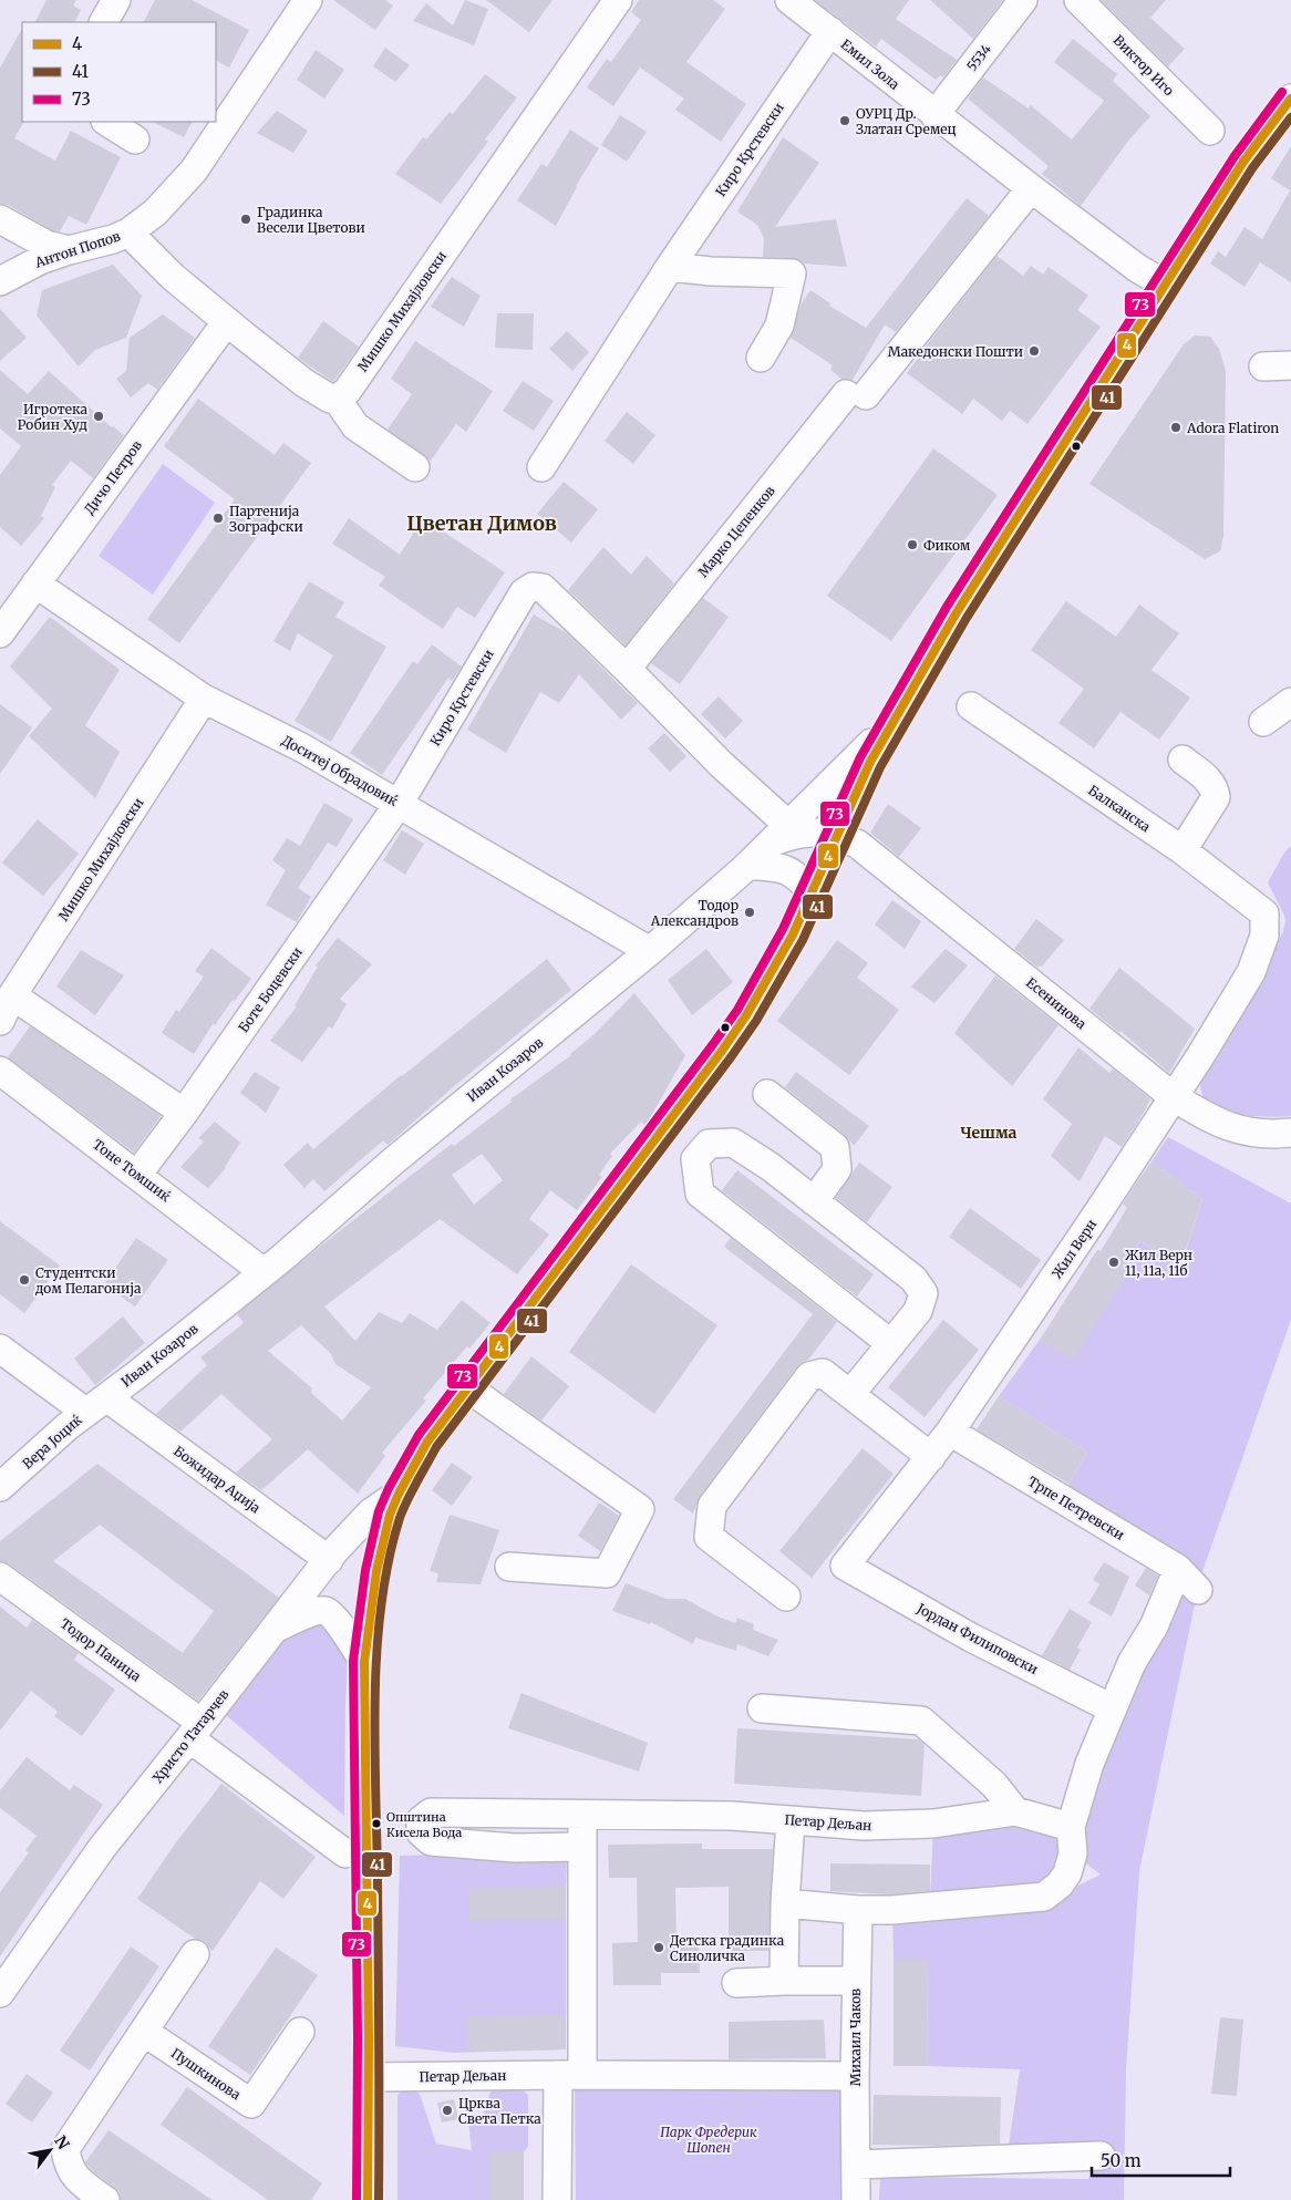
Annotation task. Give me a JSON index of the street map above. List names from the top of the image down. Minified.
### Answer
{"streets":{"street":["5534","Емил Зола","Виктор Иго","Киро Крстевски","Антон Попов","Мишко Михајловски","Дичо Петров","Марко Цепенков","Доситеј Обрадовиќ","Балканска","Боте Боцевски","Есенинова","Иван Козаров","Тоне Томшиќ","Жил Верн","Вера Јоциќ","Божидар Аџија","Трпе Петревски","Јордан Филиповски","Тодор Паница","Христо Татарчев","Петар Дељан","Михаил Чаков","Пушкинова"]},"crossings":[["5534","Емил Зола"],["Емил Зола","Киро Крстевски"],["Емил Зола","Марко Цепенков"],["Киро Крстевски","Марко Цепенков"],["Киро Крстевски","Доситеј Обрадовиќ"],["Киро Крстевски","Боте Боцевски"],["Мишко Михајловски","Доситеј Обрадовиќ"],["Дичо Петров","Доситеј Обрадовиќ"],["Доситеј Обрадовиќ","Боте Боцевски"],["Доситеј Обрадовиќ","Иван Козаров"],["Балканска","Жил Верн"],["Боте Боцевски","Тоне Томшиќ"],["Есенинова","Жил Верн"],["Иван Козаров","Тоне Томшиќ"],["Иван Козаров","Вера Јоциќ"],["Иван Козаров","Божидар Аџија"],["Жил Верн","Трпе Петревски"],["Жил Верн","Јордан Филиповски"],["Вера Јоциќ","Божидар Аџија"],["Божидар Аџија","Христо Татарчев"],["Тодор Паница","Христо Татарчев"],["Петар Дељан","Михаил Чаков"]],"districts":["Цветан Димов","Чешма"],"parks":["Парк Фредерик Шопен"],"places":["ОУРЦ Др. Златан Сремец","Градинка Весели Цветови","Македонски Пошти","Игротека Робин Худ","Adora Flatiron","Партенија Зографски","Фиком","Тодор Александров","Жил Верн 11, 11а, 11б","Студентски дом Пелагонија","Општина Кисела Вода","Детска градинка Синоличка","Црква Света Петка"],"lines":["transit line 73","transit line 4","transit line 41"],"legend":["4","41","73"],"scale_bar":"50 m","north":"top right"}
